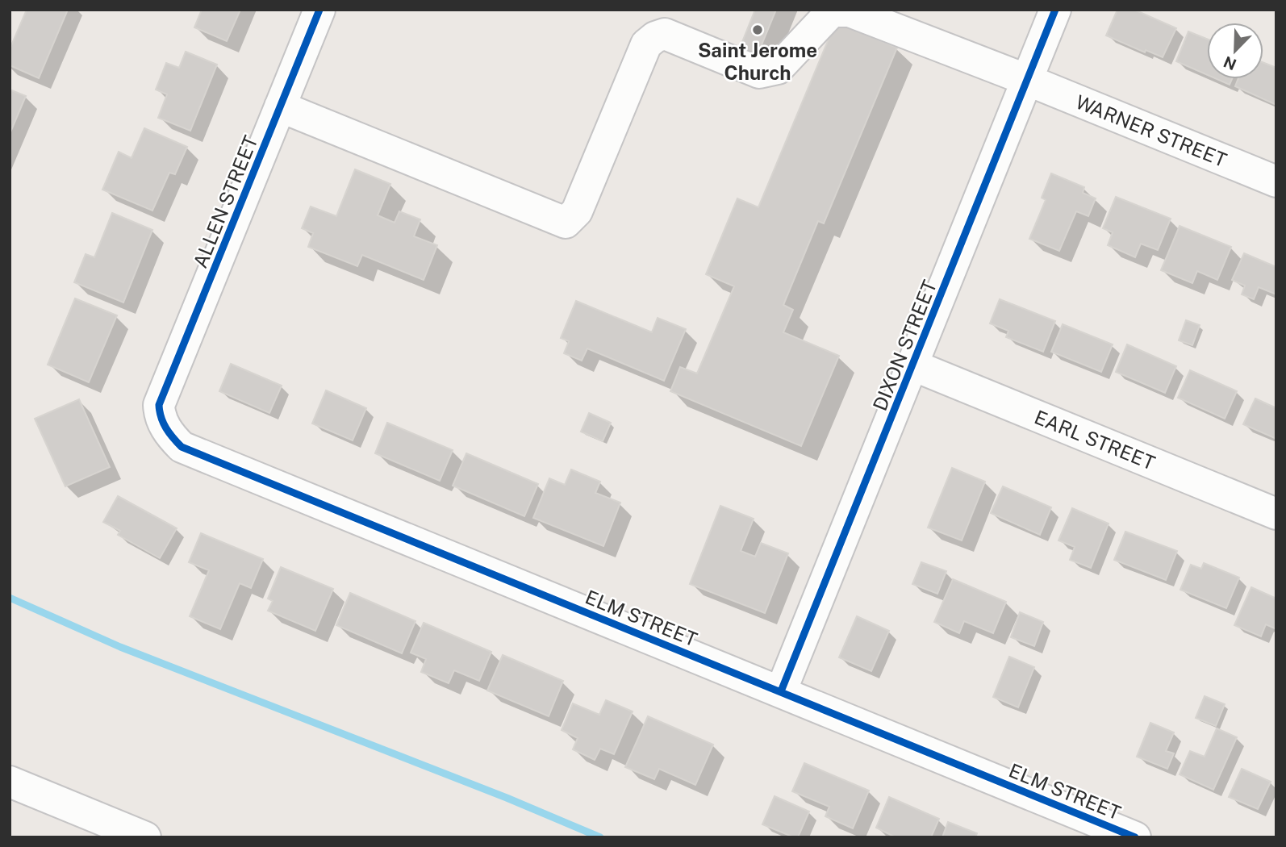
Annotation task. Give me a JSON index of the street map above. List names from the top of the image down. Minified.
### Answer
{"streets":{"street":["WARNER STREET","ALLEN STREET","DIXON STREET","EARL STREET","ELM STREET"]},"crossings":[["WARNER STREET","DIXON STREET"],["ALLEN STREET","ELM STREET"],["DIXON STREET","EARL STREET"],["DIXON STREET","ELM STREET"]],"places":["Saint Jerome Church"],"north":"bottom left"}
